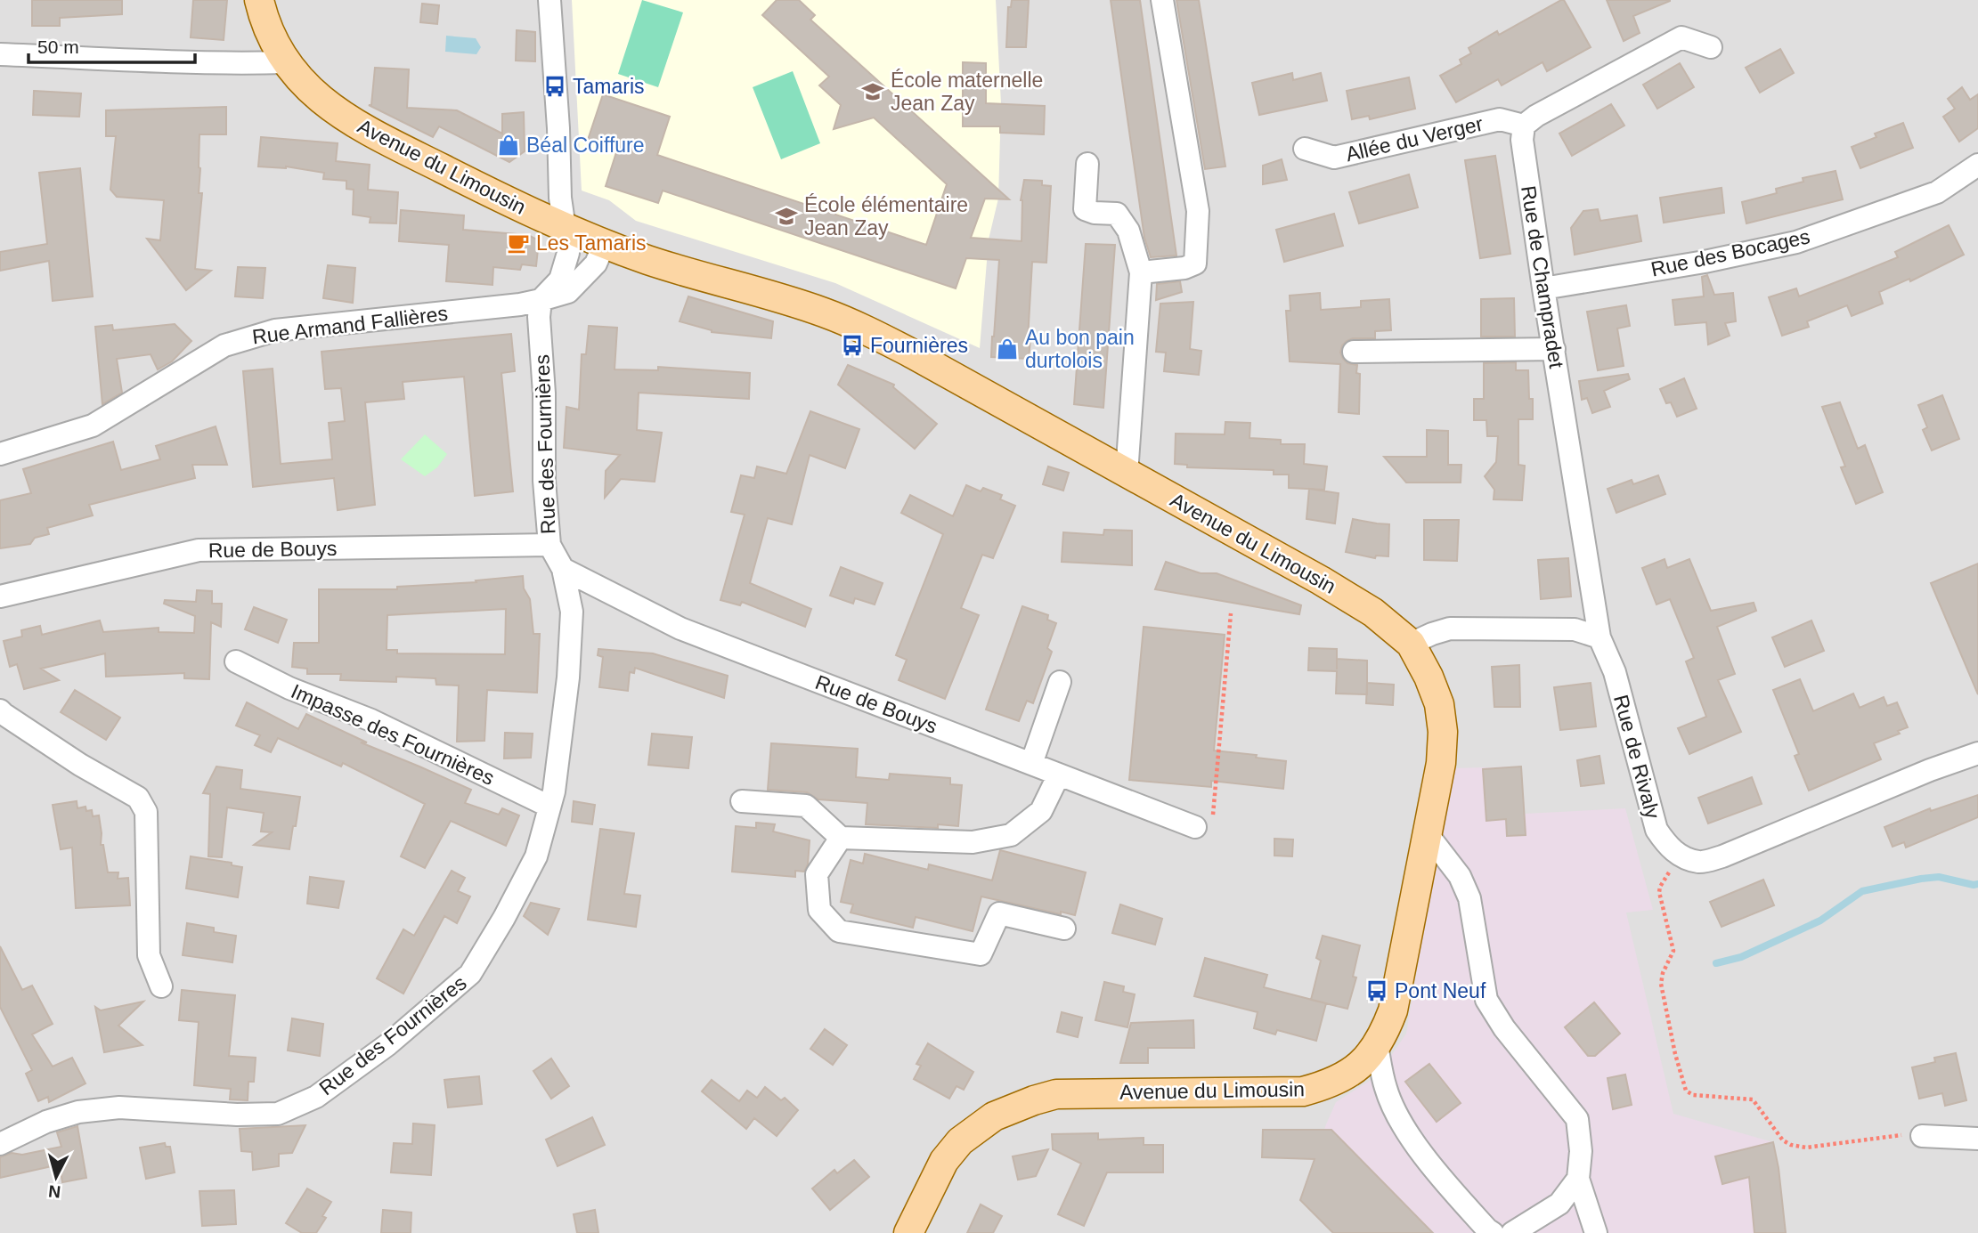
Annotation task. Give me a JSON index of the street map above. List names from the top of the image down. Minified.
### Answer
{"streets":{"main road":["Avenue du Limousin"],"street":["Allée du Verger","Rue des Bocages","Rue de Champradet","Rue Armand Fallières","Rue des Fournières","Rue de Bouys","Impasse des Fournières","Rue de Rivaly"]},"crossings":[["Allée du Verger","Rue de Champradet"],["Avenue du Limousin","Rue Armand Fallières"],["Rue des Bocages","Rue de Champradet"],["Rue de Champradet","Rue de Rivaly"],["Rue Armand Fallières","Rue des Fournières"],["Rue des Fournières","Rue de Bouys"],["Rue des Fournières","Impasse des Fournières"]],"places":{"bus stop":["Tamaris","Fournières","Pont Neuf"],"school or university":["École maternelle Jean Zay","École élémentaire Jean Zay"],"shop":["Béal Coiffure","Au bon pain durtolois"],"cafe":["Les Tamaris"]},"scale_bar":"50 m","north":"bottom"}
